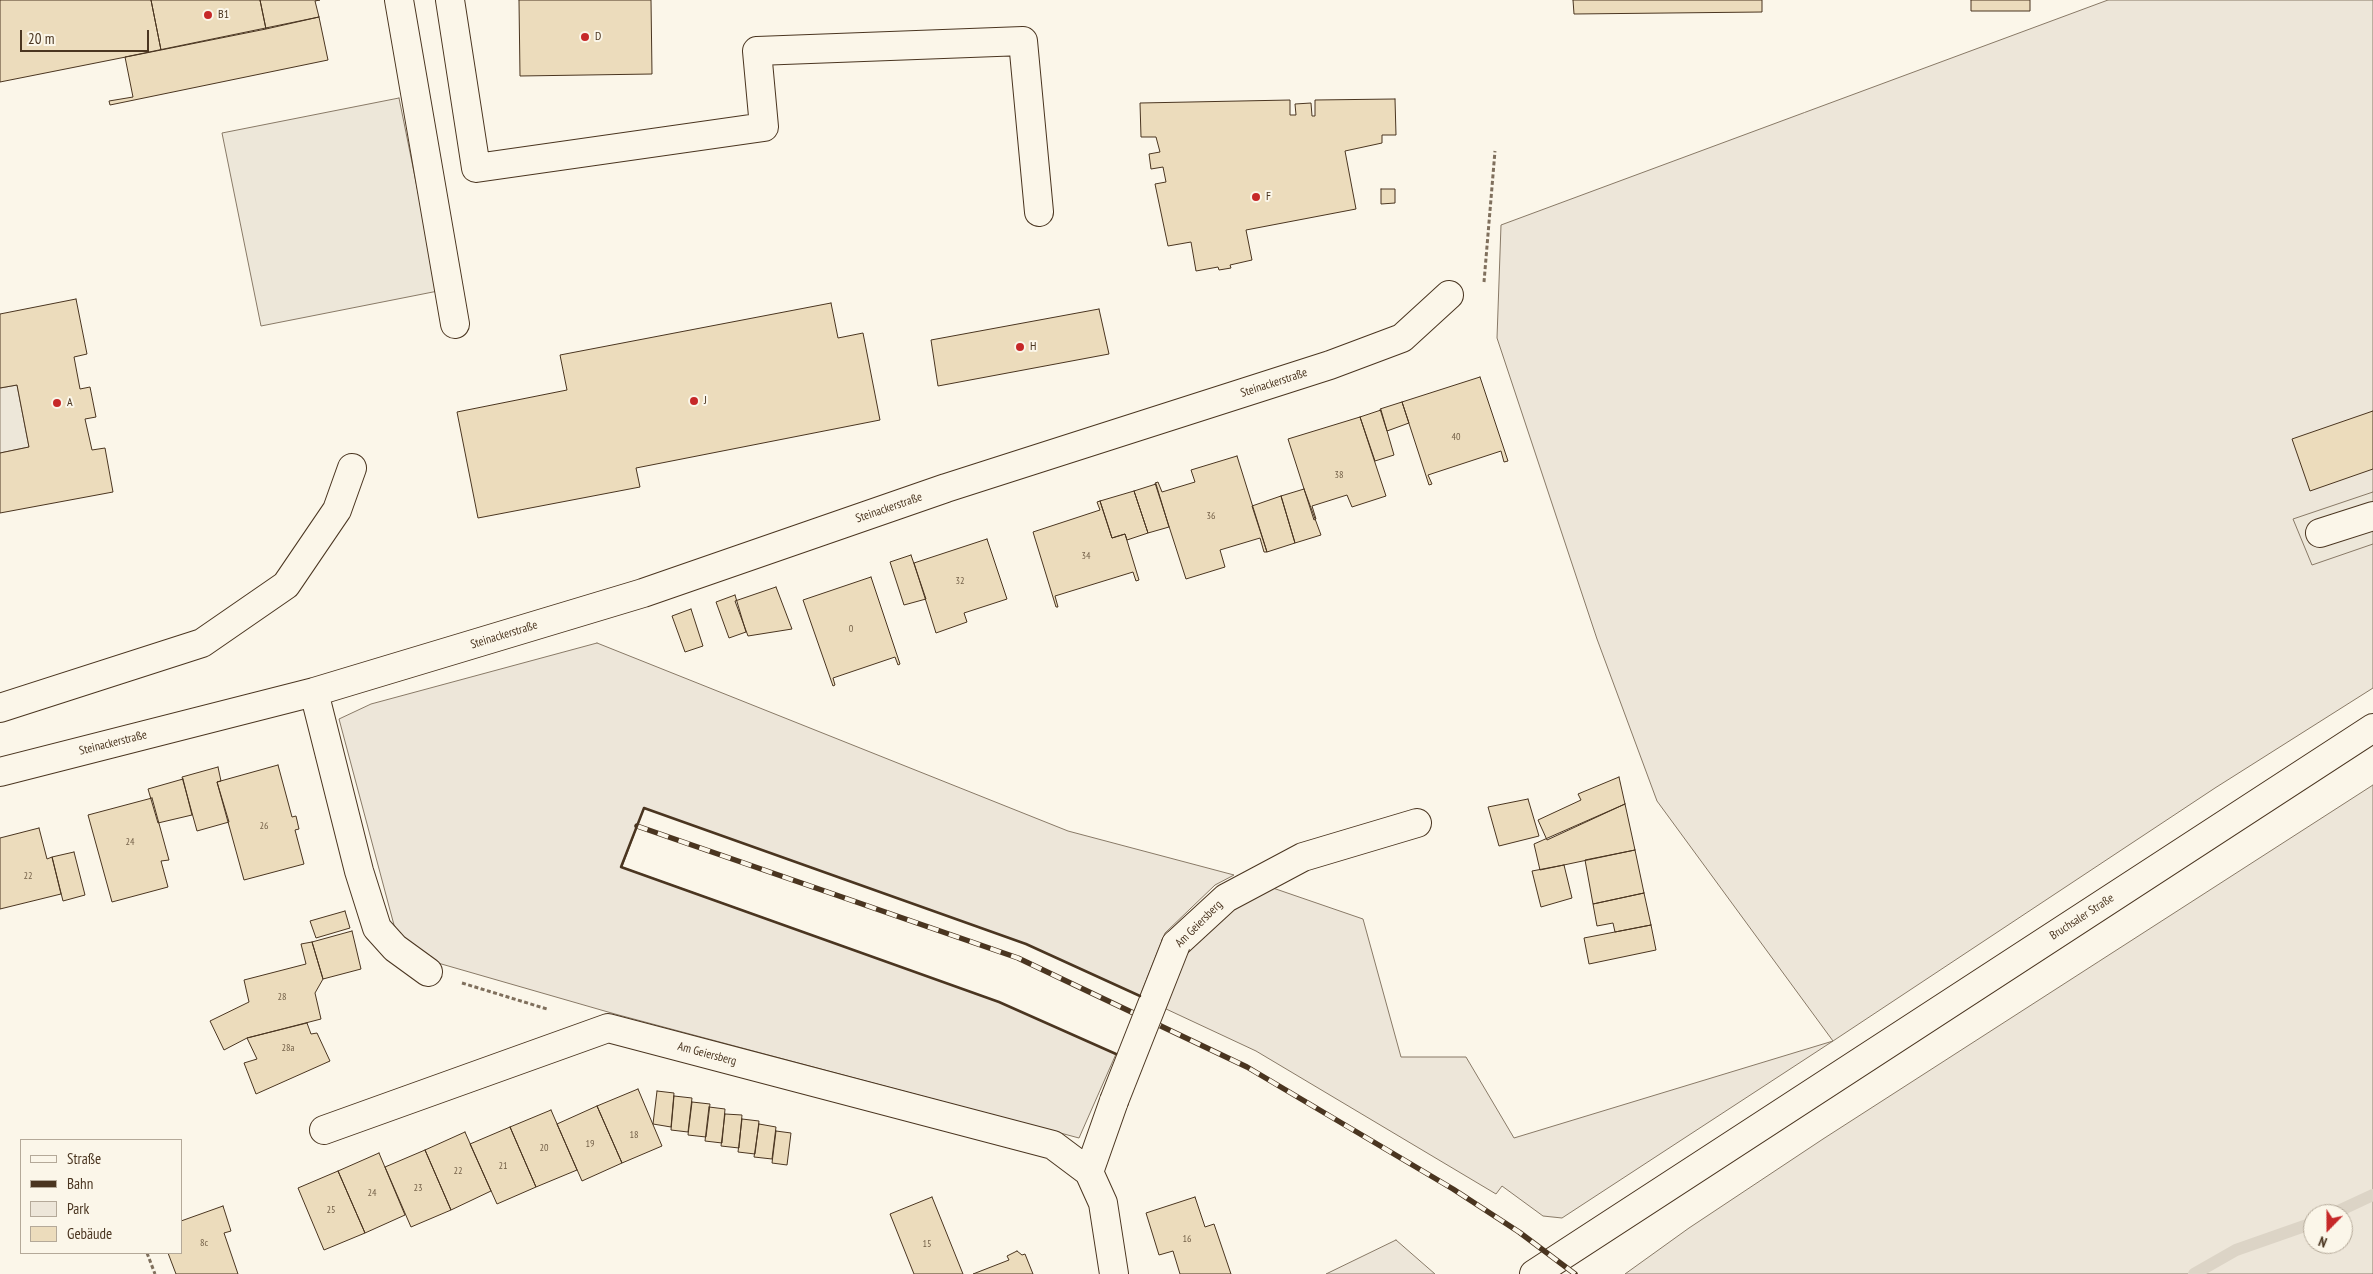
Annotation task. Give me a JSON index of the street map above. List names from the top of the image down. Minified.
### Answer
{"streets":{"street":["Steinackerstraße","Bruchsaler Straße","Am Geiersberg"]},"places":["B1","D","F","H","J","A"],"house_numbers":["40","38","36","34","32","0","26","24","22","28","28a","18","19","20","21","22","23","24","25","16","8c","15"],"legend":["Straße","Bahn","Park","Gebäude"],"scale_bar":"20 m","north":"bottom"}
